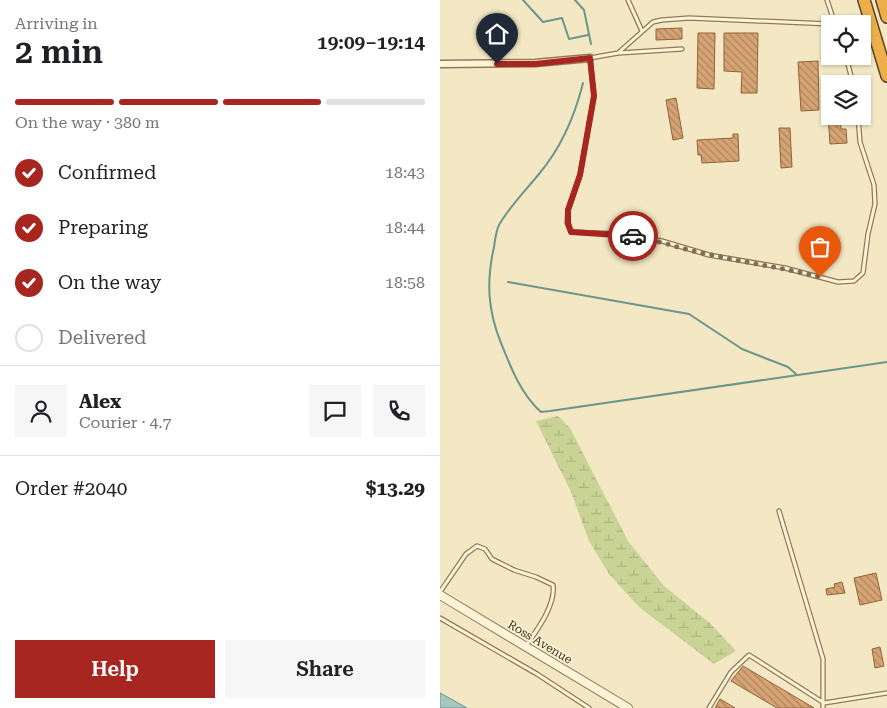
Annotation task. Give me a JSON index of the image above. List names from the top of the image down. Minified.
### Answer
{"streets":{"street":["Ross Avenue"]},"page":{"heading":["2 min","Arriving in","19:09–19:14"],"panel":["Alex","Courier · 4.7","Order #2040","$13.29"],"bar":"On the way · 380 m","list":[["Confirmed","18:43"],["Preparing","18:44"],["On the way","18:58"],"Delivered"],"buttons":["Help","Share"]}}
